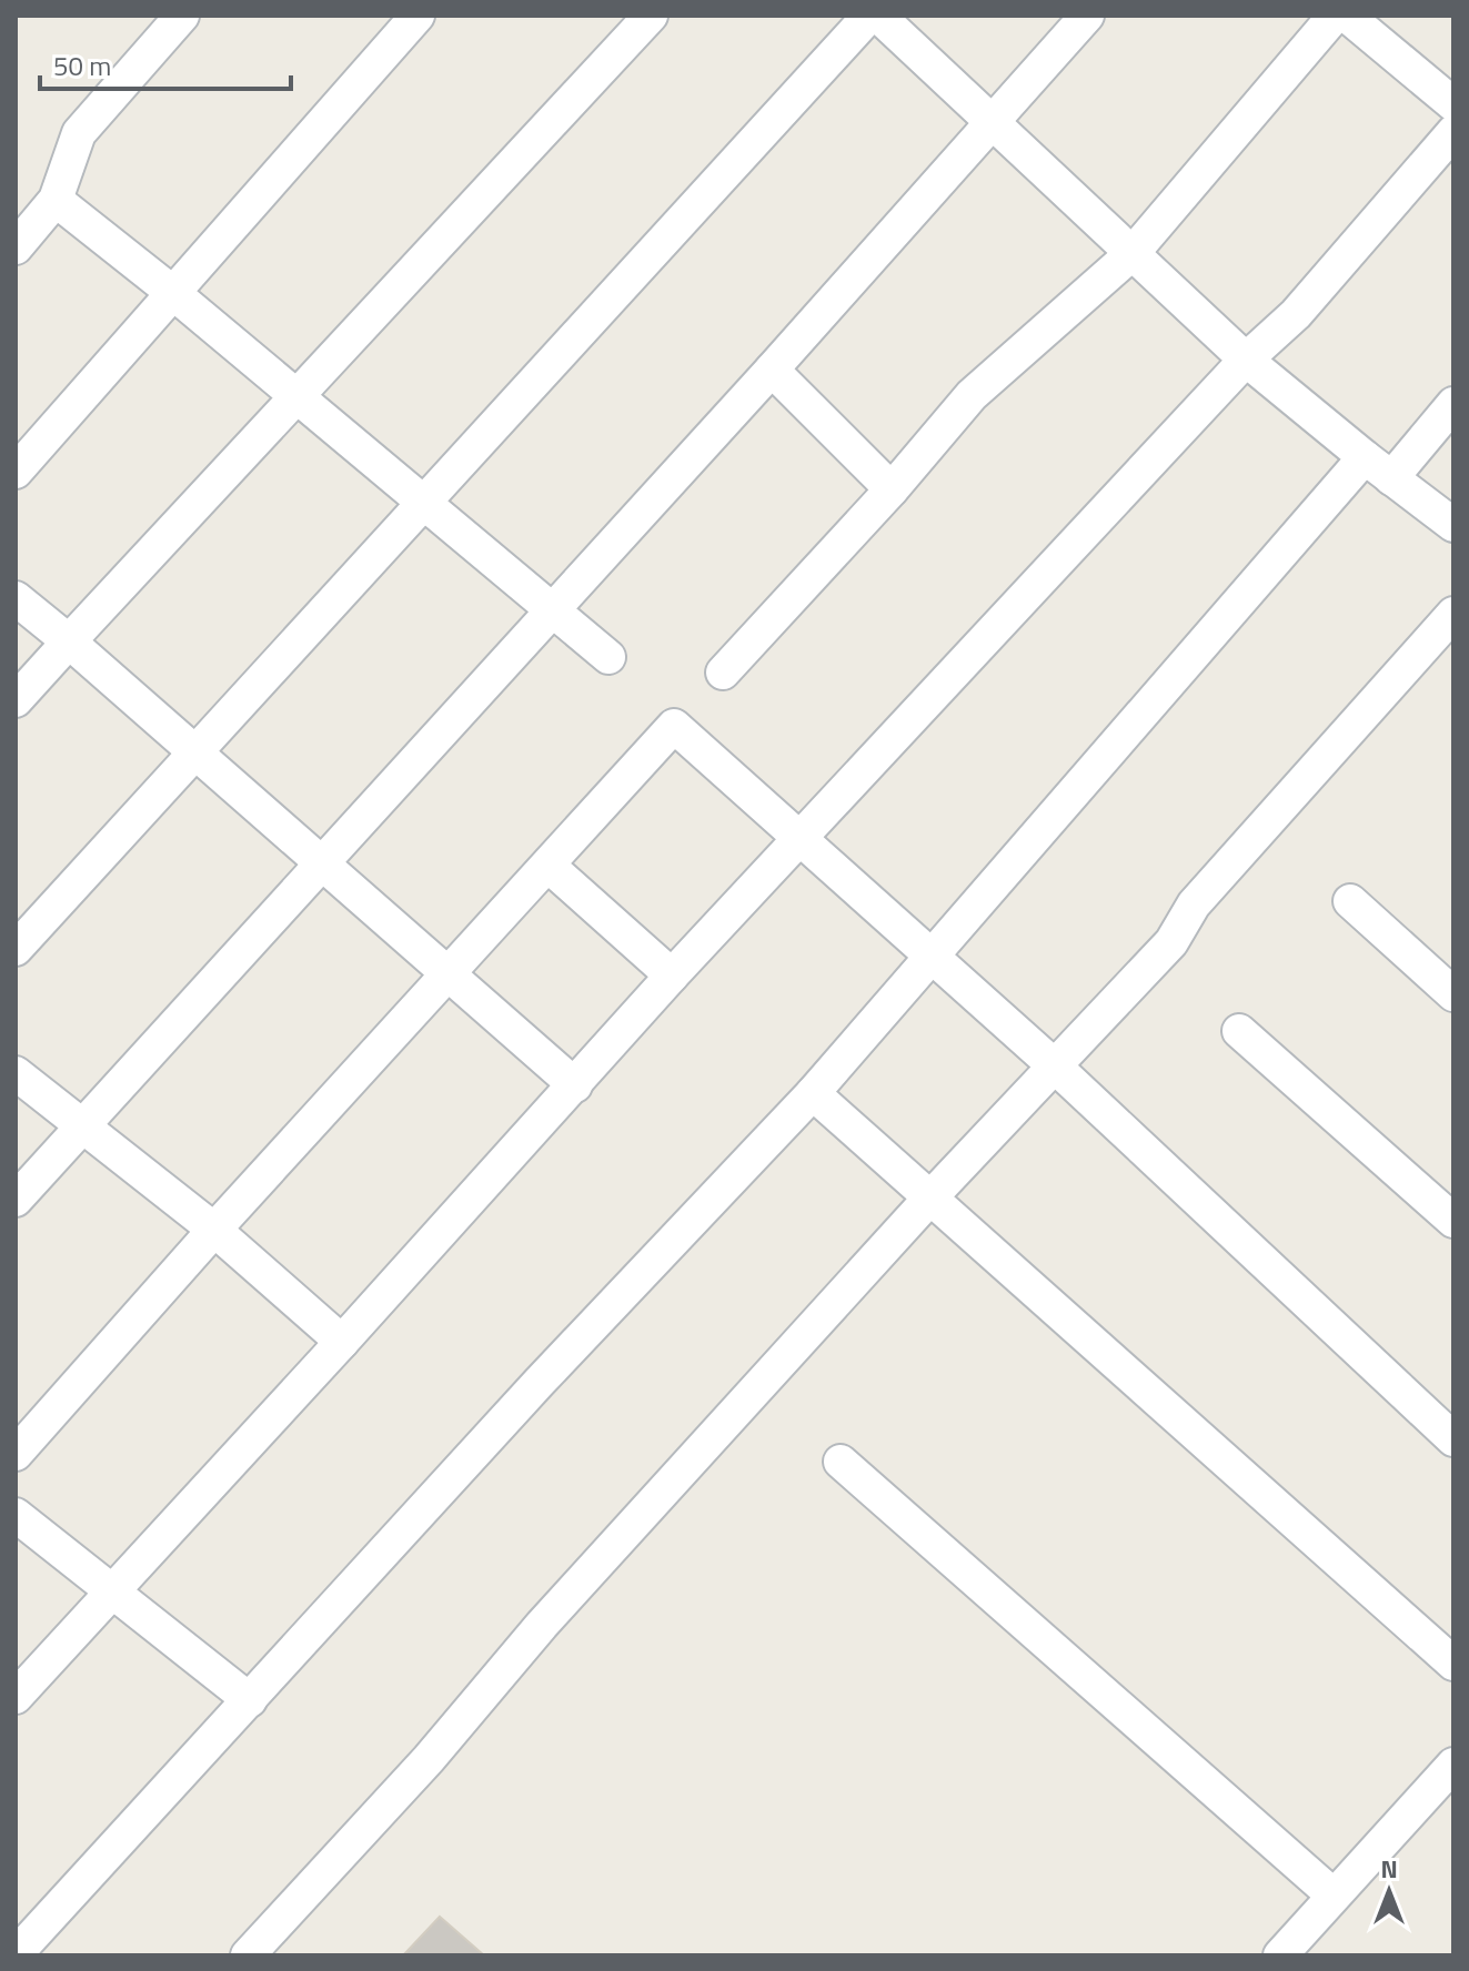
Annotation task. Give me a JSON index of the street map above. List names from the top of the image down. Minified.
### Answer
{"scale_bar":"50 m","north":"top"}
